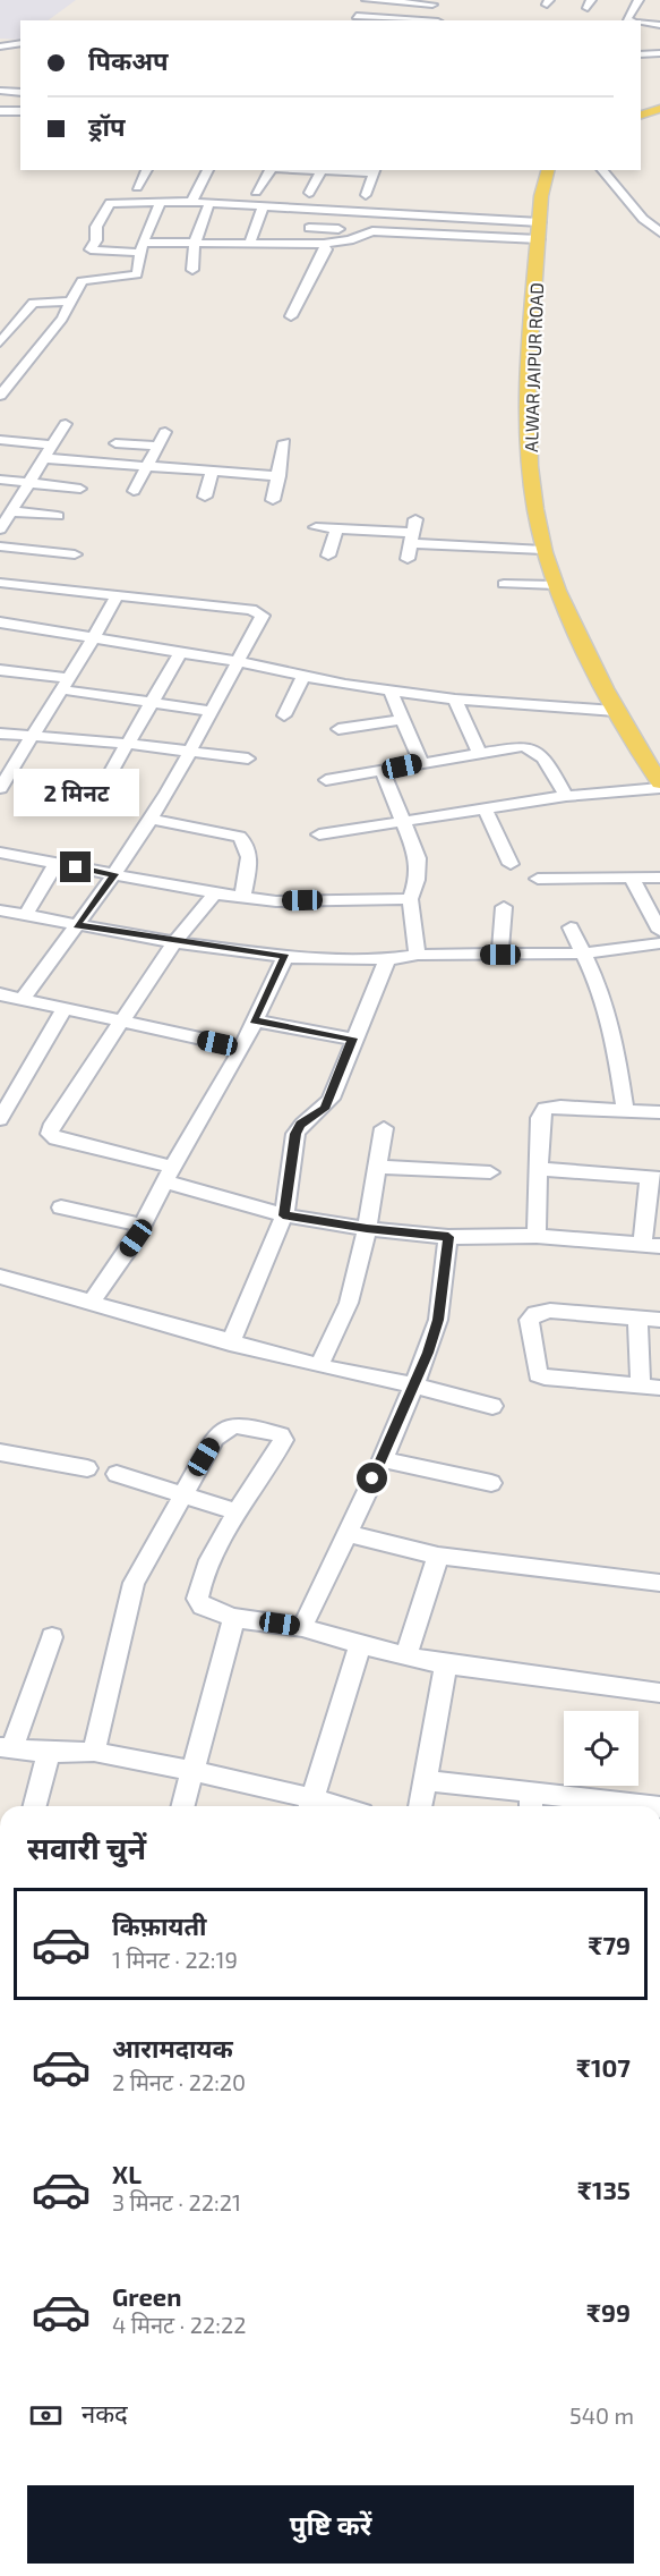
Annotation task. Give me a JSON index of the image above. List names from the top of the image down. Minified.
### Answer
{"streets":{"main road":["ALWAR JAIPUR ROAD"]},"page":{"banner":["पिकअप","ड्रॉप"],"bubble":"2 मिनट","heading":"सवारी चुनें","list":[{"name":"किफ़ायती","note":"1 मिनट · 22:19","value":"₹79"},{"name":"आरामदायक","note":"2 मिनट · 22:20","value":"₹107"},{"name":"XL","note":"3 मिनट · 22:21","value":"₹135"},{"name":"Green","note":"4 मिनट · 22:22","value":"₹99"}],"pay":["नकद","540 m"],"buttons":"पुष्टि करें"}}
